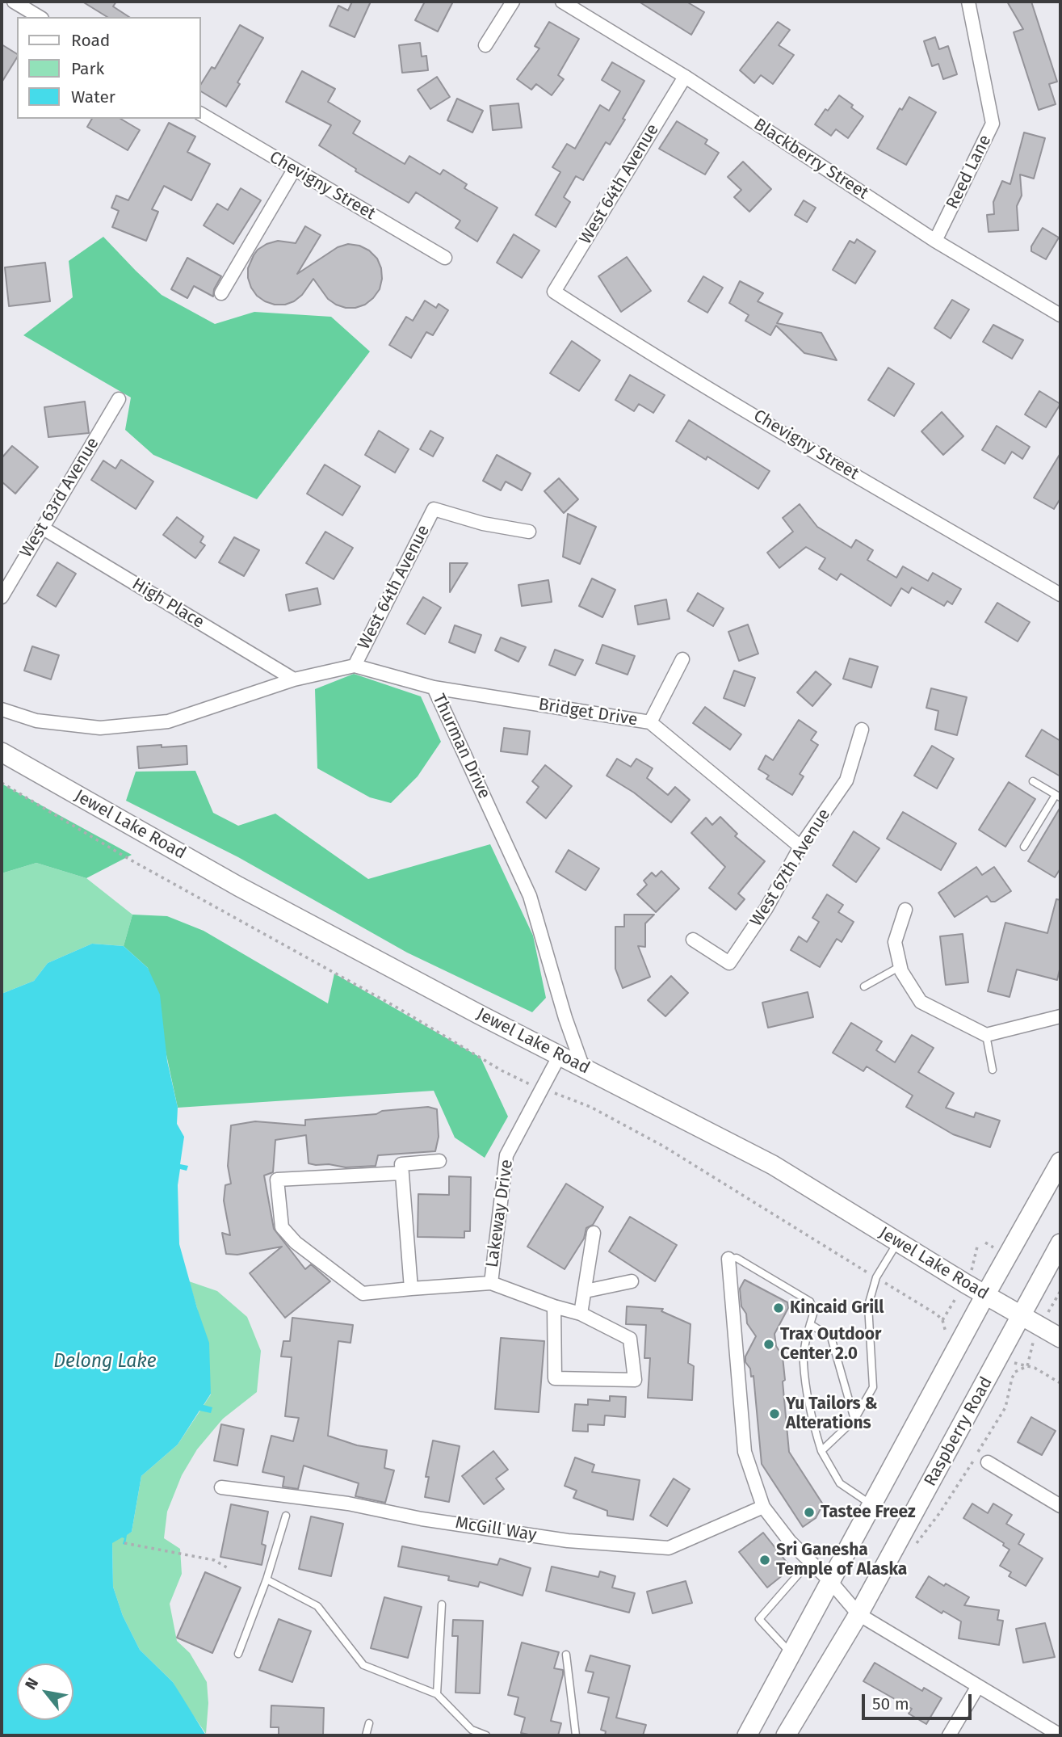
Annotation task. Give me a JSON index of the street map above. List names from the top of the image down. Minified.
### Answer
{"streets":{"main road":["Jewel Lake Road","Raspberry Road"],"street":["Blackberry Street","Reed Lane","West 64th Avenue","Chevigny Street","West 63rd Avenue","High Place","Bridget Drive","Thurman Drive","West 67th Avenue","Lakeway Drive","McGill Way"]},"crossings":[["Blackberry Street","Reed Lane"],["Blackberry Street","West 64th Avenue"],["West 64th Avenue","Chevigny Street"],["West 64th Avenue","Thurman Drive"],["West 63rd Avenue","High Place"],["High Place","Thurman Drive"],["Bridget Drive","Thurman Drive"],["Bridget Drive","West 67th Avenue"],["Thurman Drive","Jewel Lake Road"],["Jewel Lake Road","Lakeway Drive"],["Jewel Lake Road","Raspberry Road"]],"water":["Delong Lake"],"places":["Kincaid Grill","Trax Outdoor Center 2.0","Yu Tailors & Alterations","Tastee Freez","Sri Ganesha Temple of Alaska"],"legend":["Road","Park","Water"],"scale_bar":"50 m","north":"top left"}
